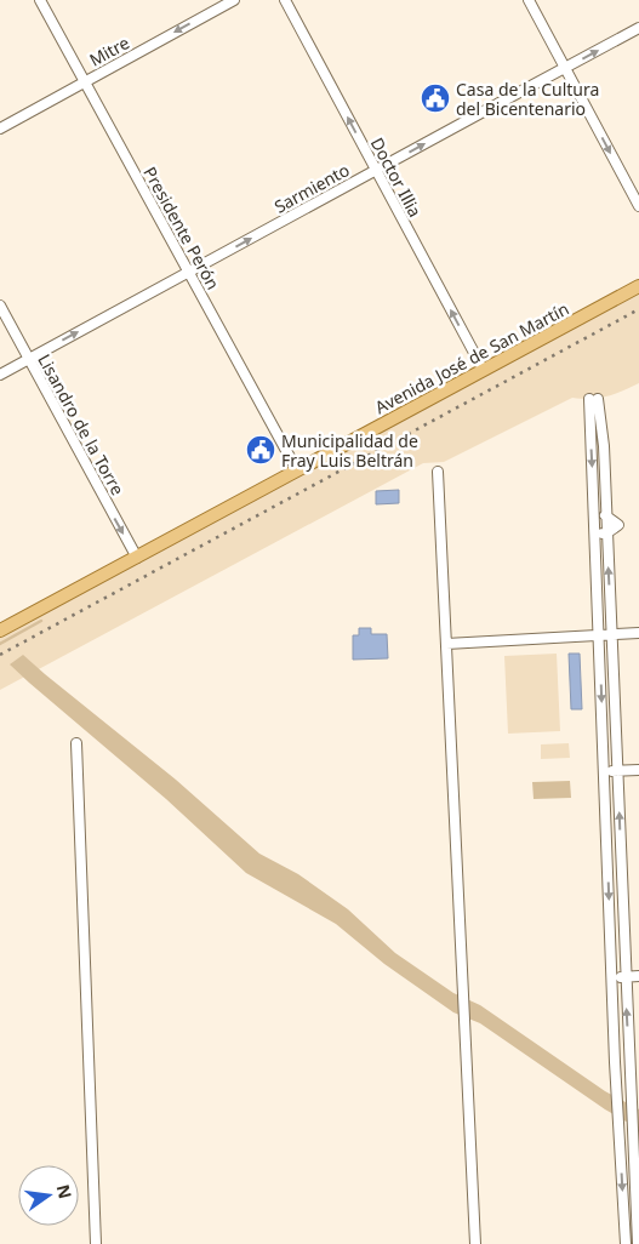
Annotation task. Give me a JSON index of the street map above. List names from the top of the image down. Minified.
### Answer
{"streets":{"main road":["Avenida José de San Martín"],"street":["Mitre","Doctor Illia","Sarmiento","Presidente Perón","Lisandro de la Torre"]},"crossings":[["Mitre","Presidente Perón"],["Doctor Illia","Sarmiento"],["Doctor Illia","Avenida José de San Martín"],["Sarmiento","Presidente Perón"],["Sarmiento","Lisandro de la Torre"],["Presidente Perón","Avenida José de San Martín"],["Avenida José de San Martín","Lisandro de la Torre"]],"one_way":["Mitre","Doctor Illia","Sarmiento","Lisandro de la Torre"],"places":{"public building":["Casa de la Cultura del Bicentenario","Municipalidad de Fray Luis Beltrán"]},"north":"right"}
